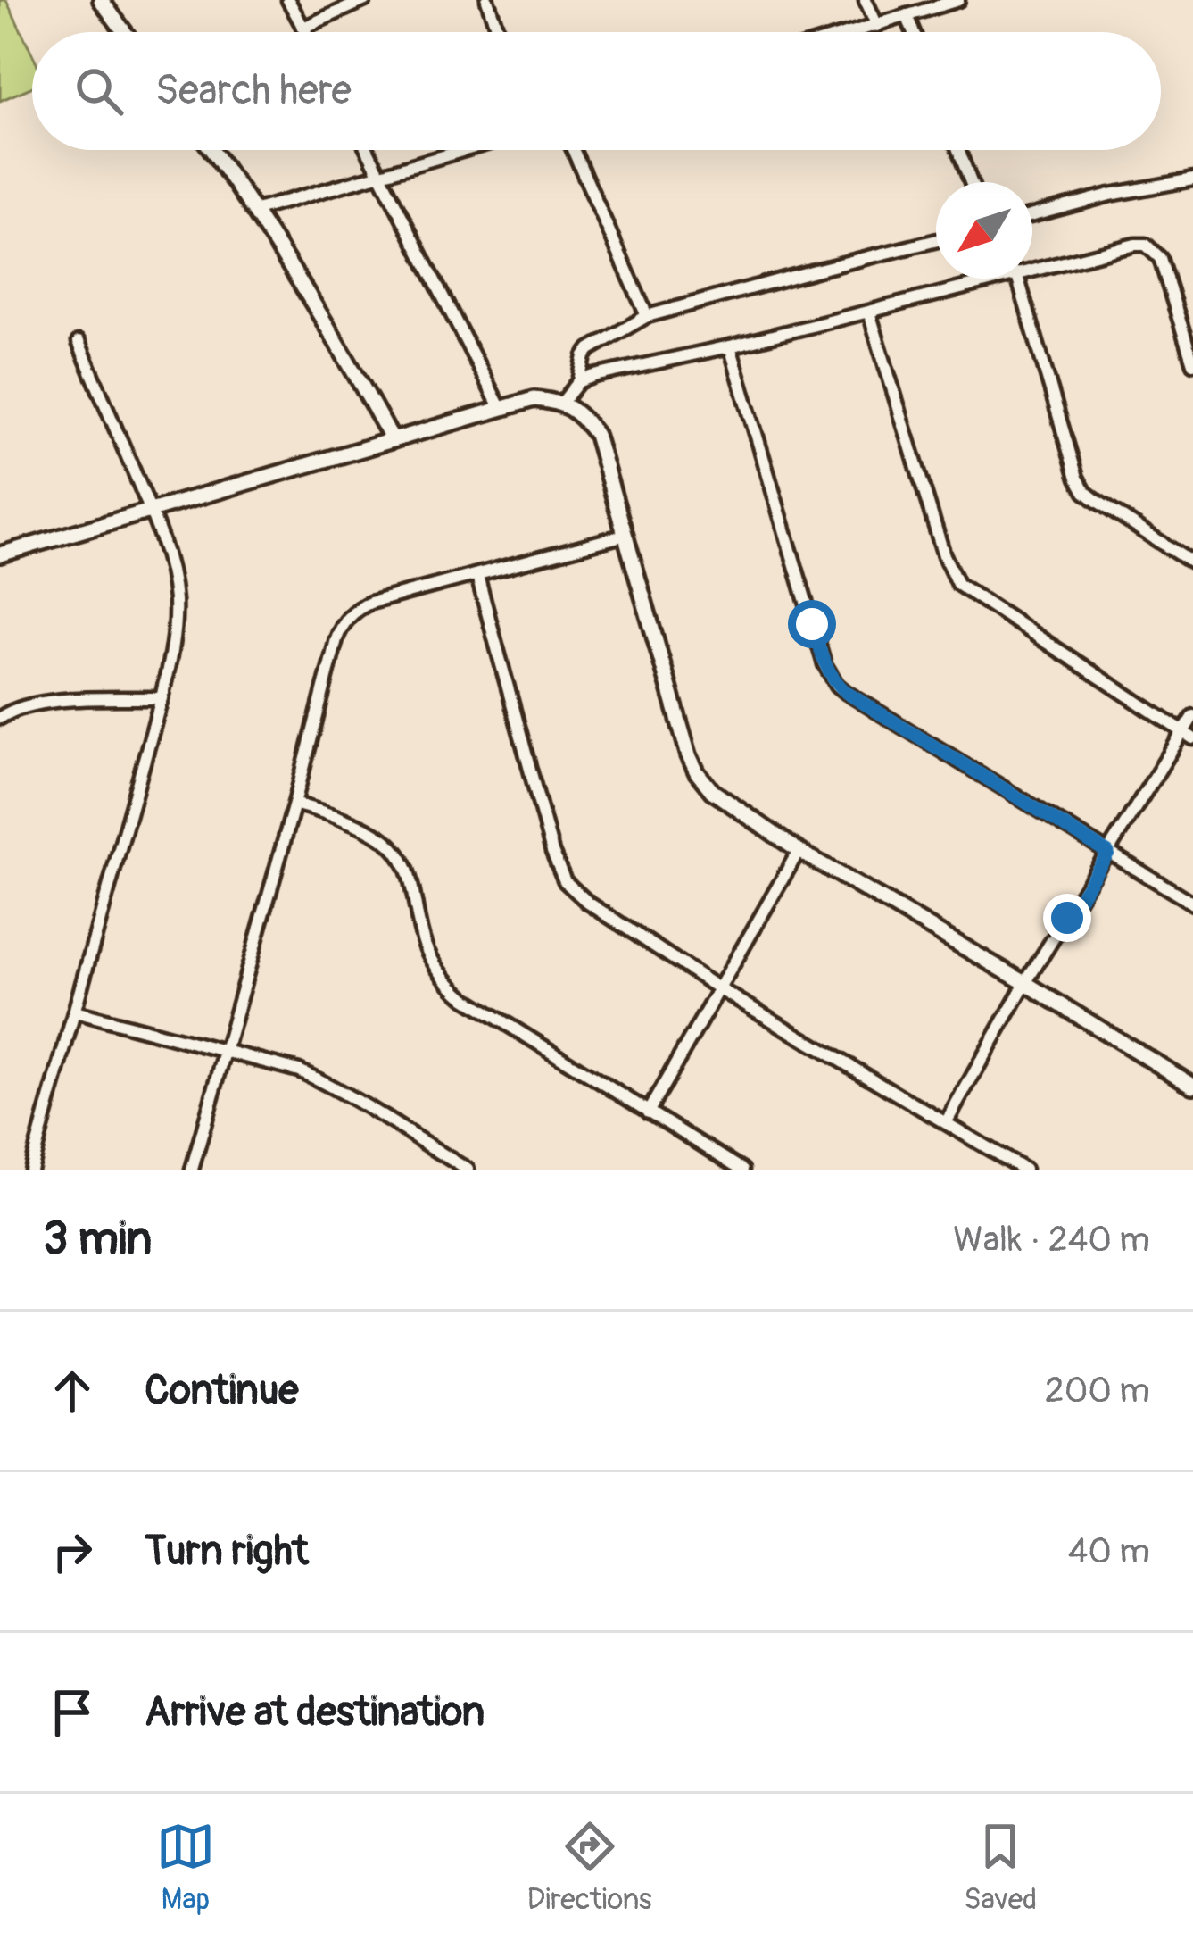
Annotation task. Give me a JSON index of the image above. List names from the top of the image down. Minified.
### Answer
{"north":"bottom left","page":{"search":"Search here","heading":["3 min","Walk · 240 m"],"list":[["Continue","200 m"],["Turn right","40 m"],"Arrive at destination"],"nav":["Map","Directions","Saved"]}}
